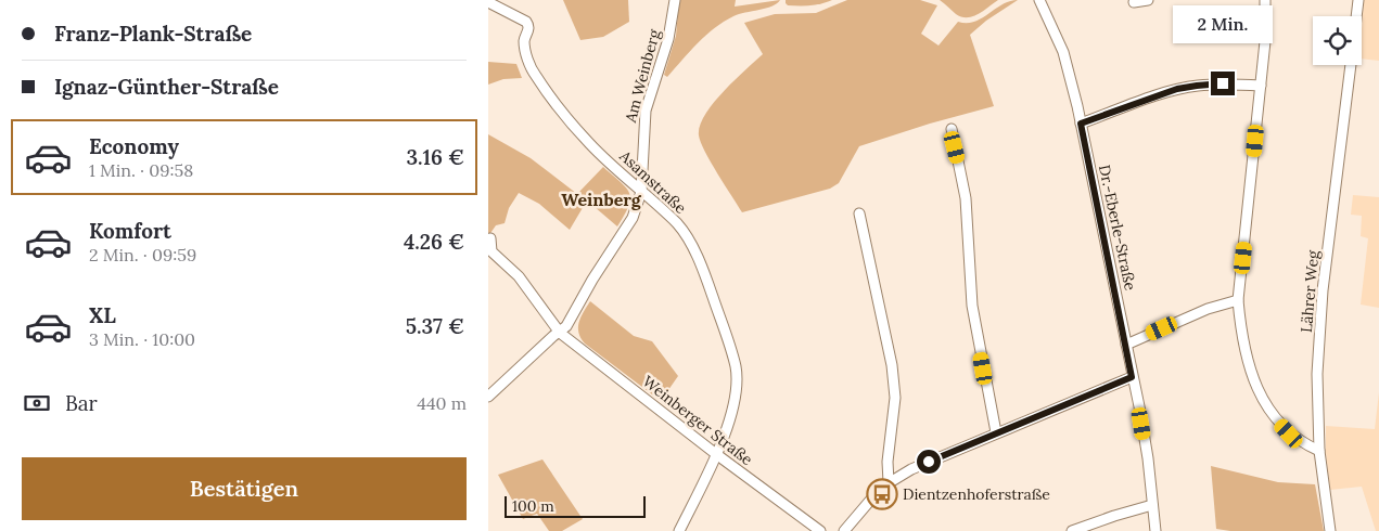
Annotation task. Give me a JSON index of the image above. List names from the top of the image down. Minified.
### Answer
{"streets":{"street":["Am Weinberg","Asamstraße","Dr.-Eberle-Straße","Lährer Weg","Weinberger Straße"]},"crossings":[["Am Weinberg","Asamstraße"],["Am Weinberg","Weinberger Straße"],["Asamstraße","Weinberger Straße"]],"districts":["Weinberg"],"places":{"bus stop":["Dientzenhoferstraße"]},"scale_bar":"100 m","page":{"banner":["Franz-Plank-Straße","Ignaz-Günther-Straße"],"bubble":"2 Min.","list":[{"name":"Economy","note":"1 Min. · 09:58","value":"3.16 €"},{"name":"Komfort","note":"2 Min. · 09:59","value":"4.26 €"},{"name":"XL","note":"3 Min. · 10:00","value":"5.37 €"}],"pay":["Bar","440 m"],"buttons":"Bestätigen","scale":"100 m"}}
